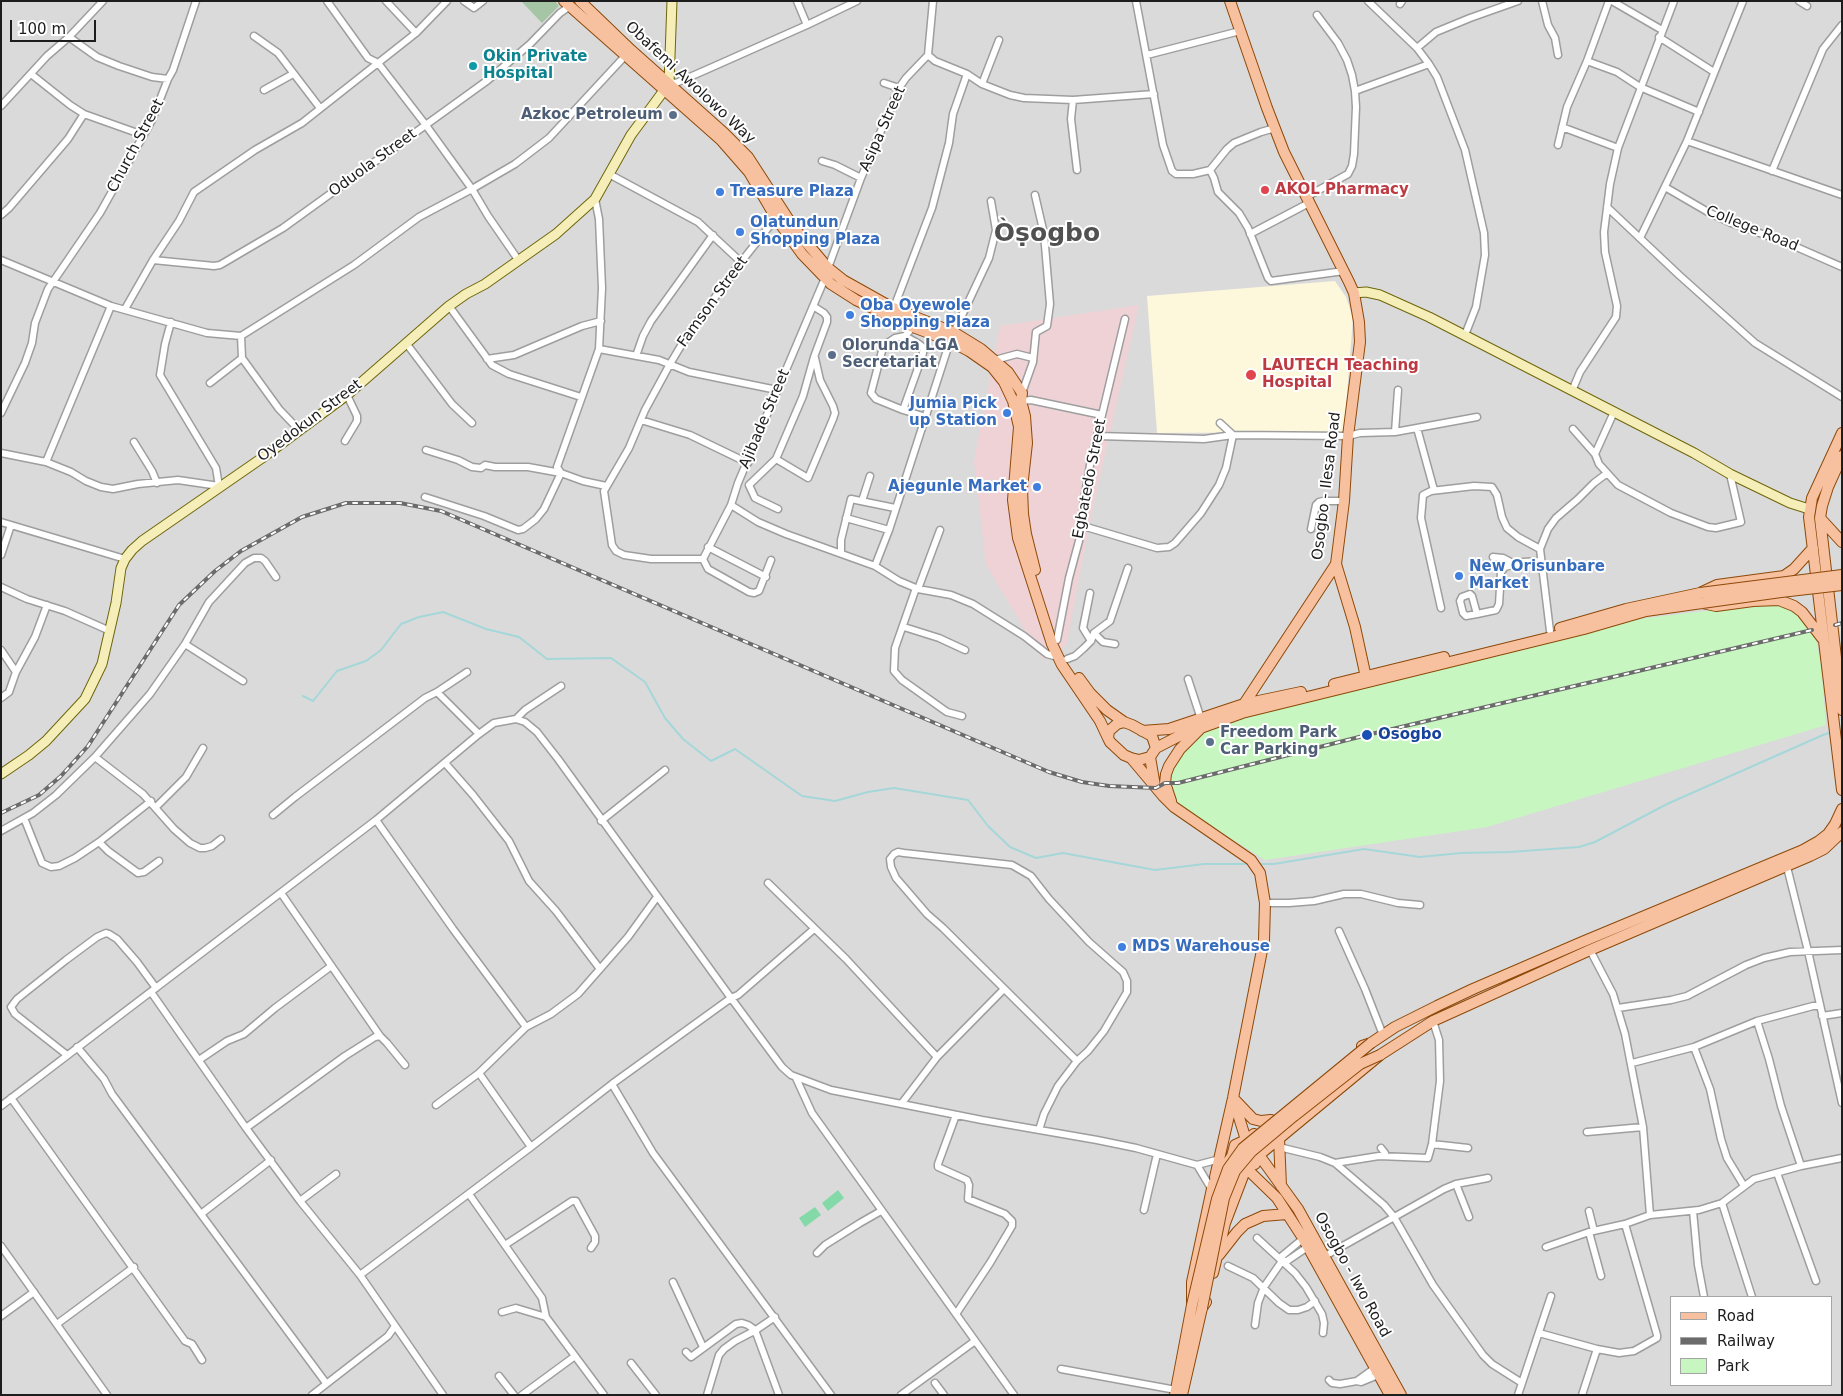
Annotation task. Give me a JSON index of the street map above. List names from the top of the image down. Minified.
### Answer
{"streets":{"main road":["Obafemi Awolowo Way","Osogbo - Ilesa Road","Osogbo - Iwo Road"],"street":["Asipa Street","Church Street","Oduola Street","College Road","Famson Street","Ajibade Street","Oyedokun Street","Egbatedo Street"]},"crossings":[["Obafemi Awolowo Way","Asipa Street"],["Obafemi Awolowo Way","Oduola Street"],["Obafemi Awolowo Way","Famson Street"],["Obafemi Awolowo Way","Ajibade Street"],["Obafemi Awolowo Way","Oyedokun Street"],["Obafemi Awolowo Way","Egbatedo Street"],["Asipa Street","Ajibade Street"],["Famson Street","Ajibade Street"]],"districts":["Òṣogbo"],"places":["Okin Private Hospital","Azkoc Petroleum","AKOL Pharmacy","Treasure Plaza","Olatundun Shopping Plaza","Oba Oyewole Shopping Plaza","Olorunda LGA Secretariat","LAUTECH Teaching Hospital","Jumia Pick up Station","Ajegunle Market","New Orisunbare Market","Osogbo","Freedom Park Car Parking","MDS Warehouse"],"legend":["Road","Railway","Park"],"scale_bar":"100 m"}
